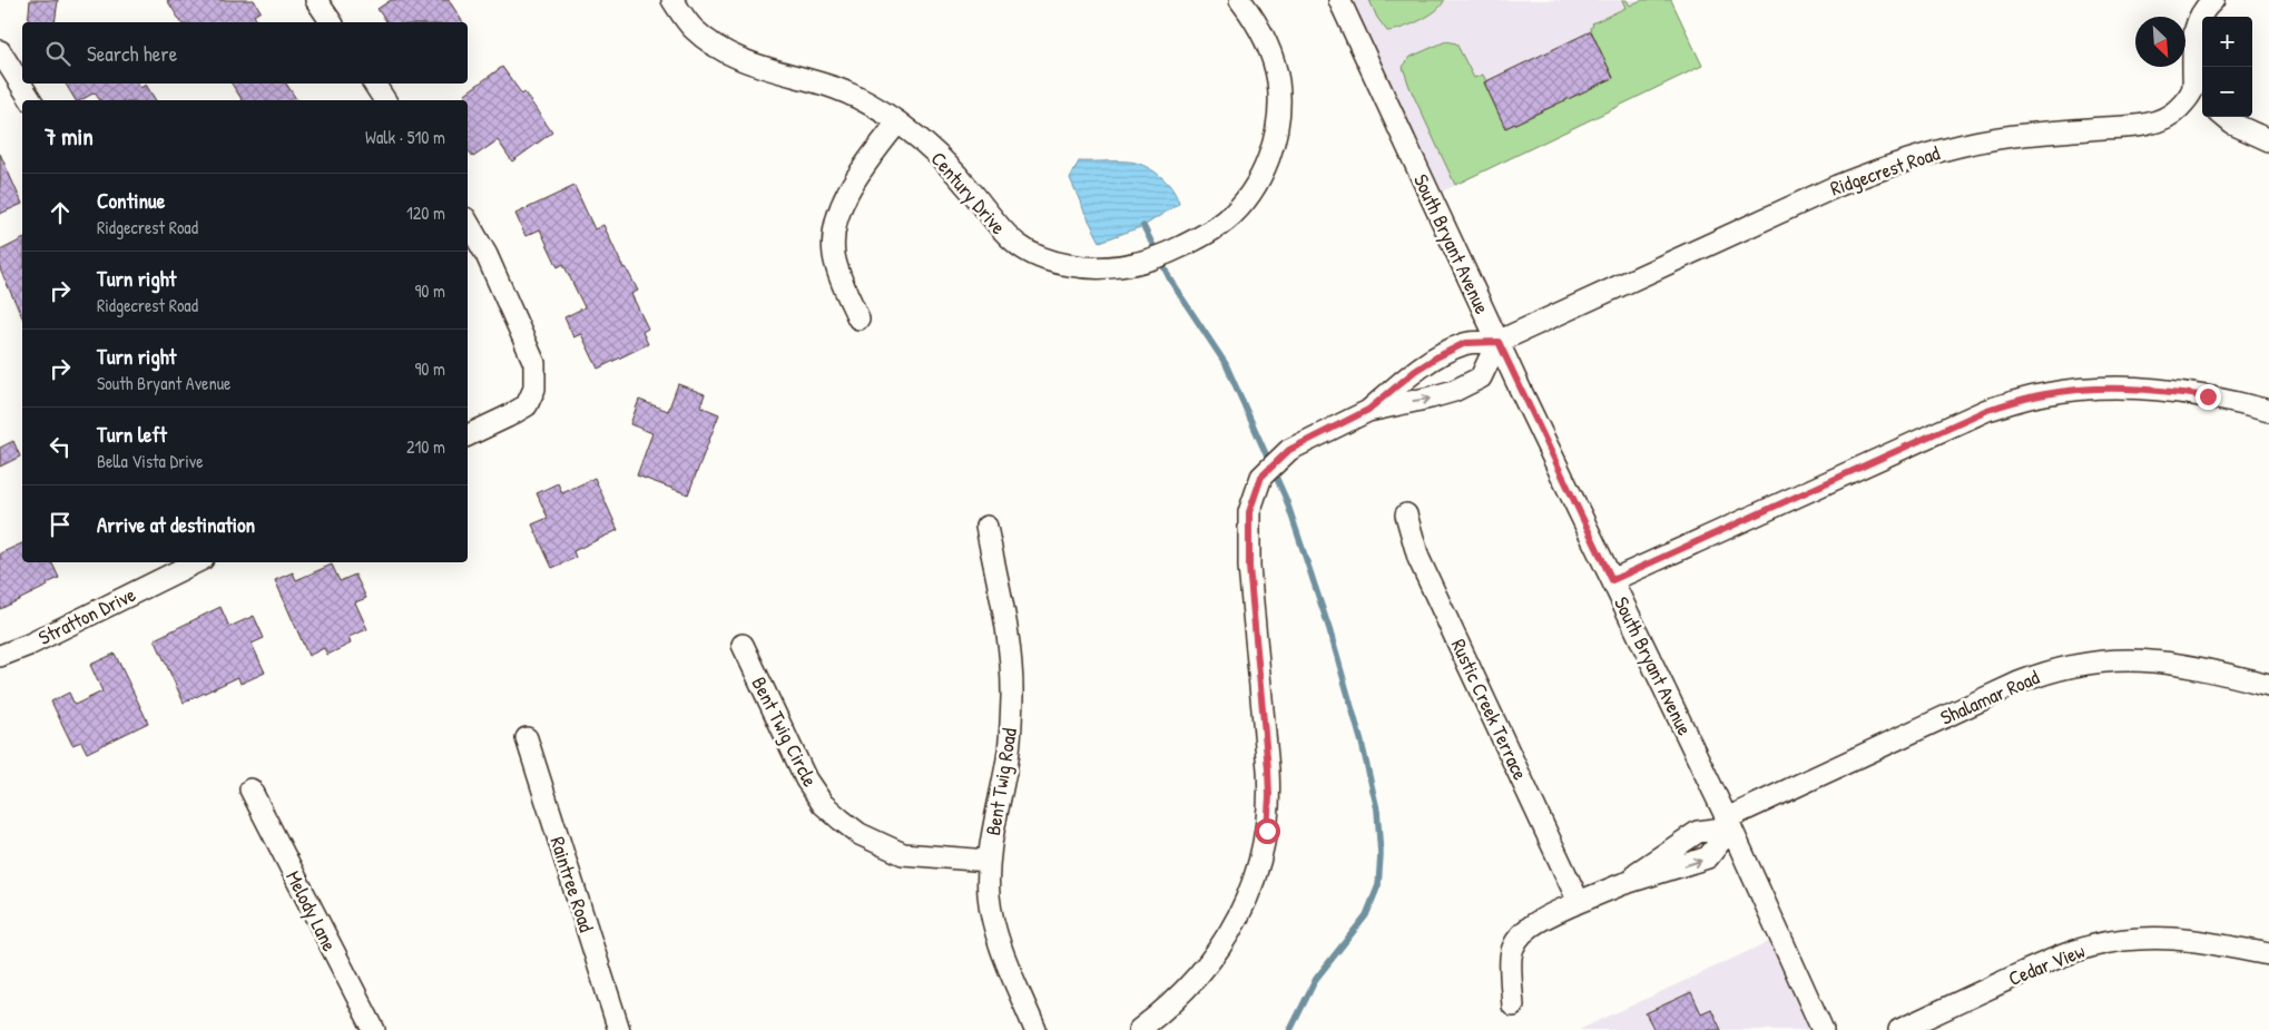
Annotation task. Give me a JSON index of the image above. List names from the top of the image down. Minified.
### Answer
{"streets":{"street":["Ridgecrest Road","Century Drive","South Bryant Avenue","Stratton Drive","Shalamar Road","Rustic Creek Terrace","Bent Twig Circle","Bent Twig Road","Raintree Road","Melody Lane","Cedar View"]},"crossings":[["Ridgecrest Road","South Bryant Avenue"],["South Bryant Avenue","Shalamar Road"],["Bent Twig Circle","Bent Twig Road"]],"north":"bottom right","page":{"map_buttons":["+","−"],"search":"Search here","heading":["7 min","Walk · 510 m"],"list":[["Continue","Ridgecrest Road","120 m"],["Turn right","Ridgecrest Road","90 m"],["Turn right","South Bryant Avenue","90 m"],["Turn left","Bella Vista Drive","210 m"],"Arrive at destination"]}}
